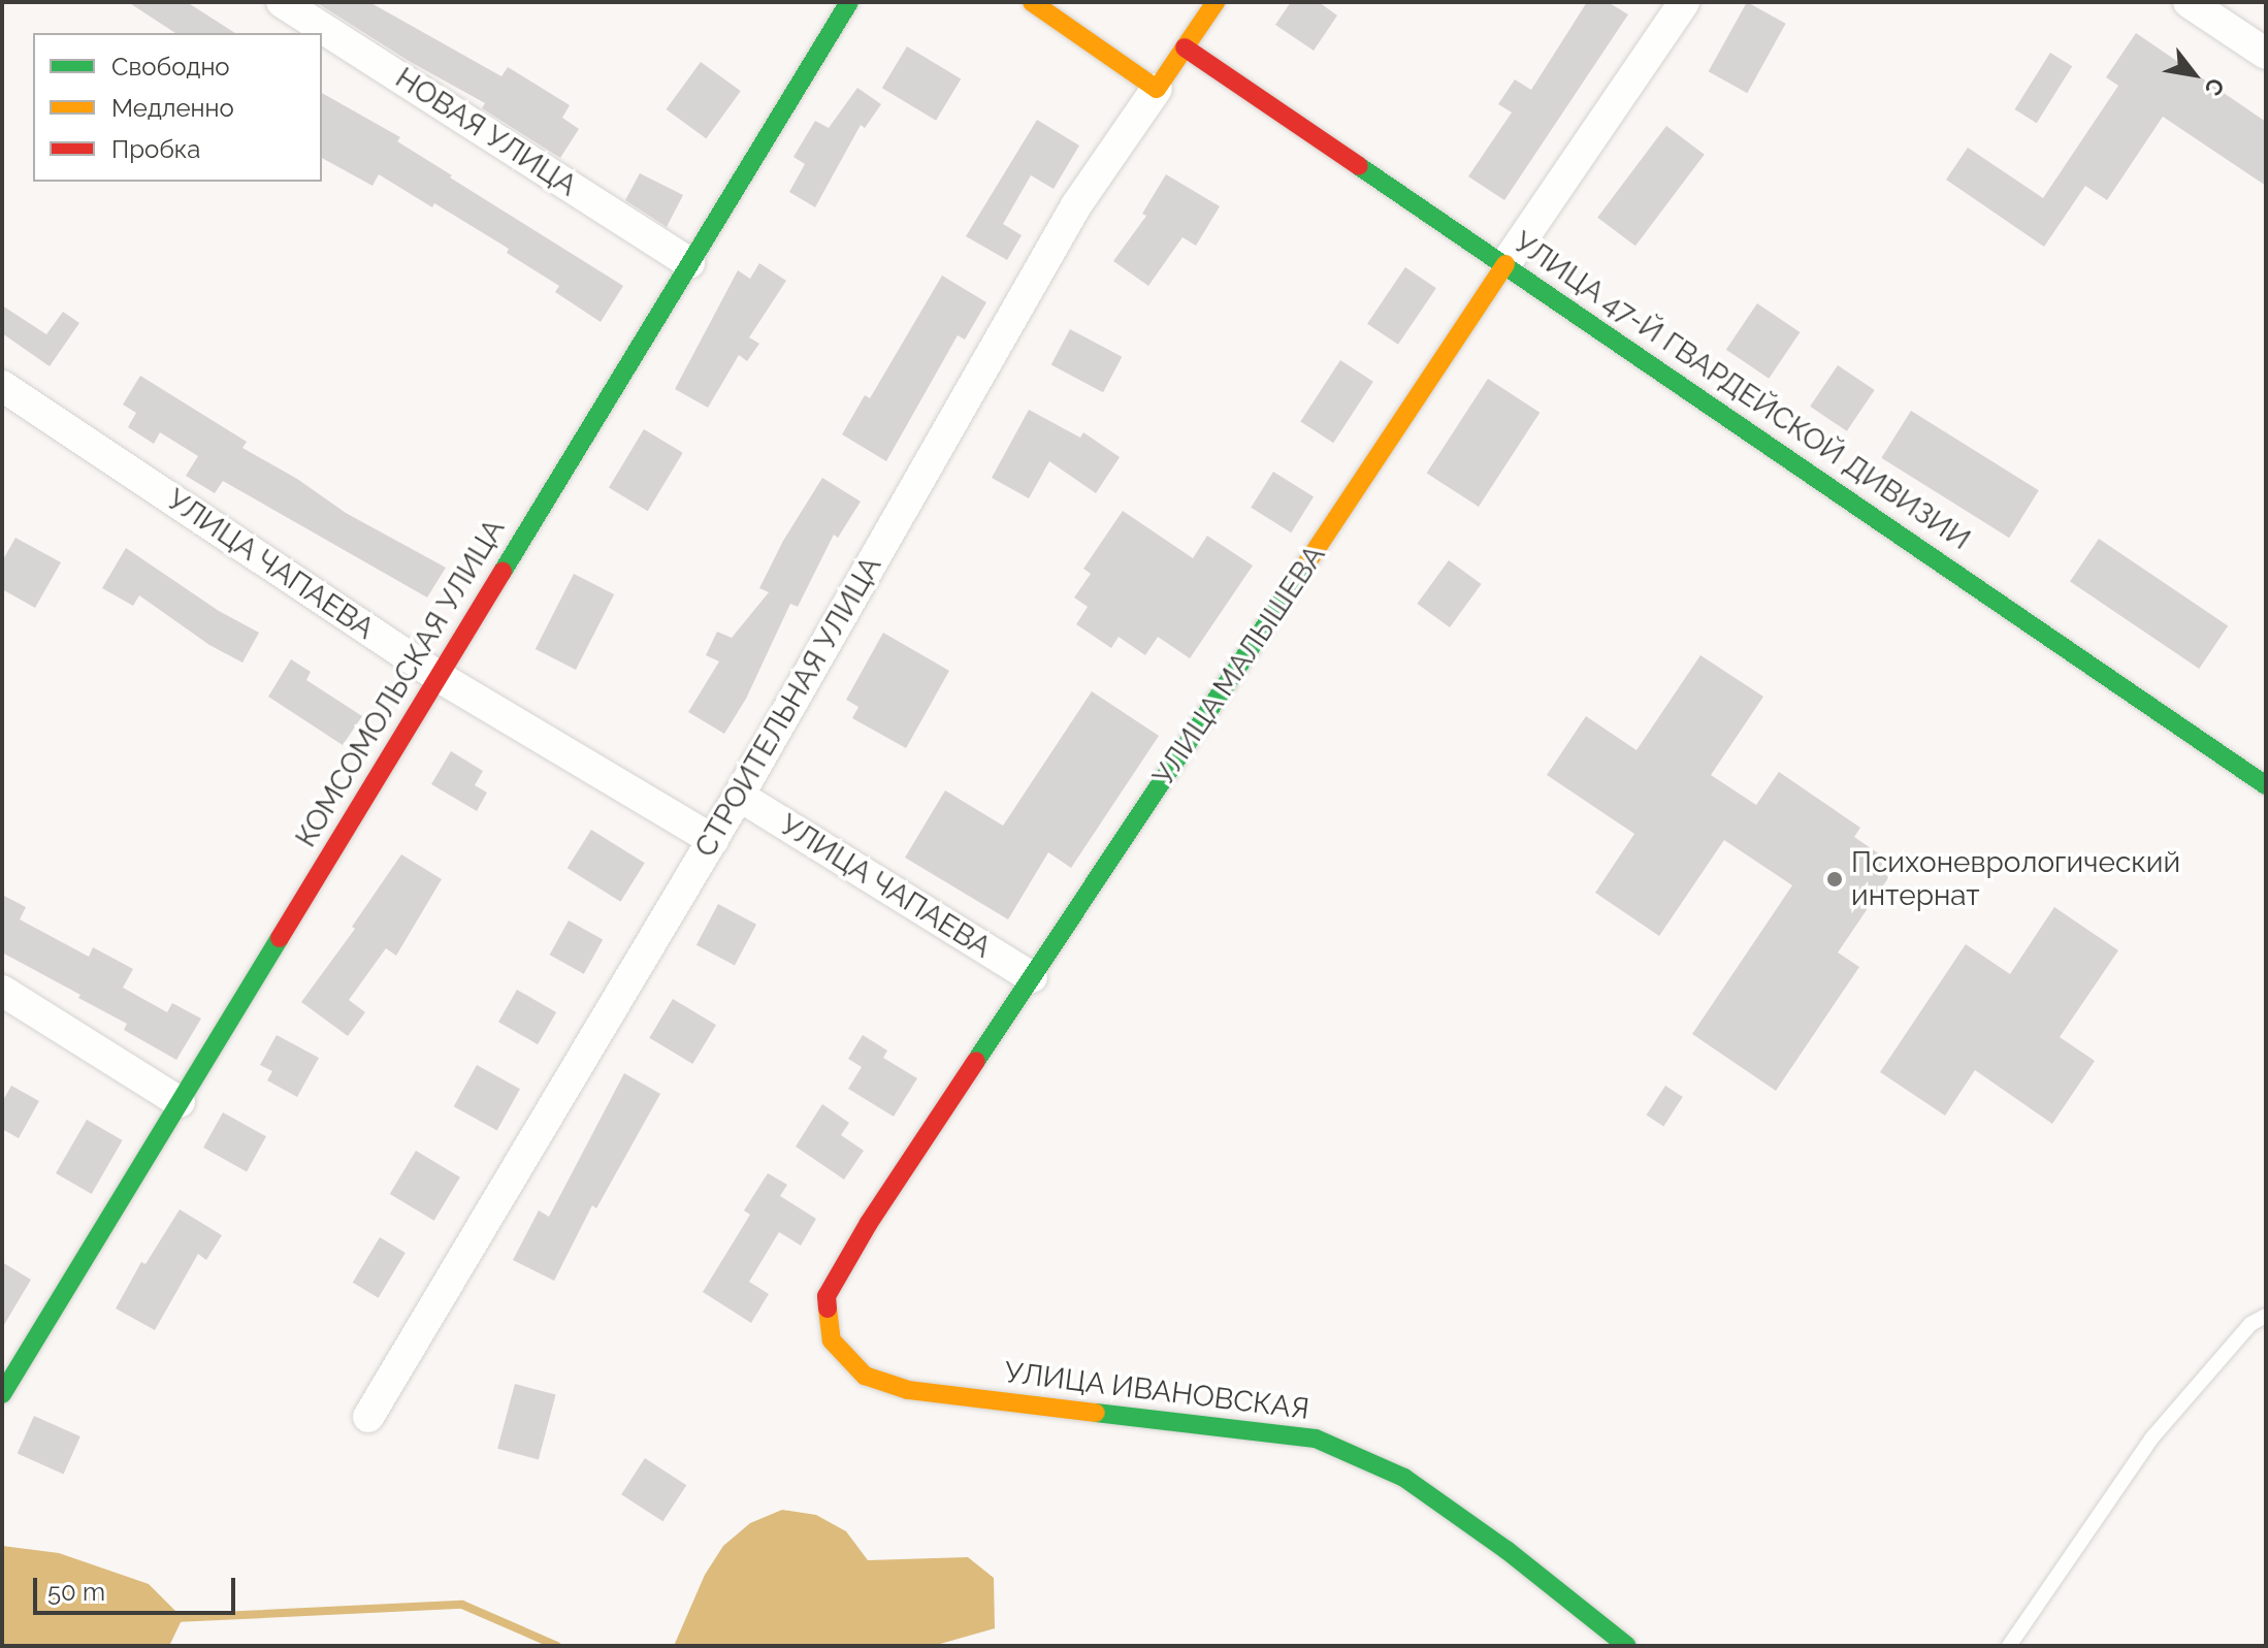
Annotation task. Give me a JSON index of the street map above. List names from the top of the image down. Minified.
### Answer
{"streets":{"street":["НОВАЯ УЛИЦА","УЛИЦА 47-Й ГВАРДЕЙСКОЙ ДИВИЗИИ","УЛИЦА ЧАПАЕВА","УЛИЦА МАЛЫШЕВА","КОМСОМОЛЬСКАЯ УЛИЦА","СТРОИТЕЛЬНАЯ УЛИЦА","УЛИЦА ИВАНОВСКАЯ"]},"crossings":[["НОВАЯ УЛИЦА","КОМСОМОЛЬСКАЯ УЛИЦА"],["УЛИЦА 47-Й ГВАРДЕЙСКОЙ ДИВИЗИИ","УЛИЦА МАЛЫШЕВА"],["УЛИЦА 47-Й ГВАРДЕЙСКОЙ ДИВИЗИИ","СТРОИТЕЛЬНАЯ УЛИЦА"],["УЛИЦА ЧАПАЕВА","УЛИЦА МАЛЫШЕВА"],["УЛИЦА ЧАПАЕВА","КОМСОМОЛЬСКАЯ УЛИЦА"],["УЛИЦА ЧАПАЕВА","СТРОИТЕЛЬНАЯ УЛИЦА"],["УЛИЦА МАЛЫШЕВА","УЛИЦА ИВАНОВСКАЯ"]],"places":["Психоневрологический интернат"],"legend":["Свободно","Медленно","Пробка"],"scale_bar":"50 m","north":"bottom right"}
